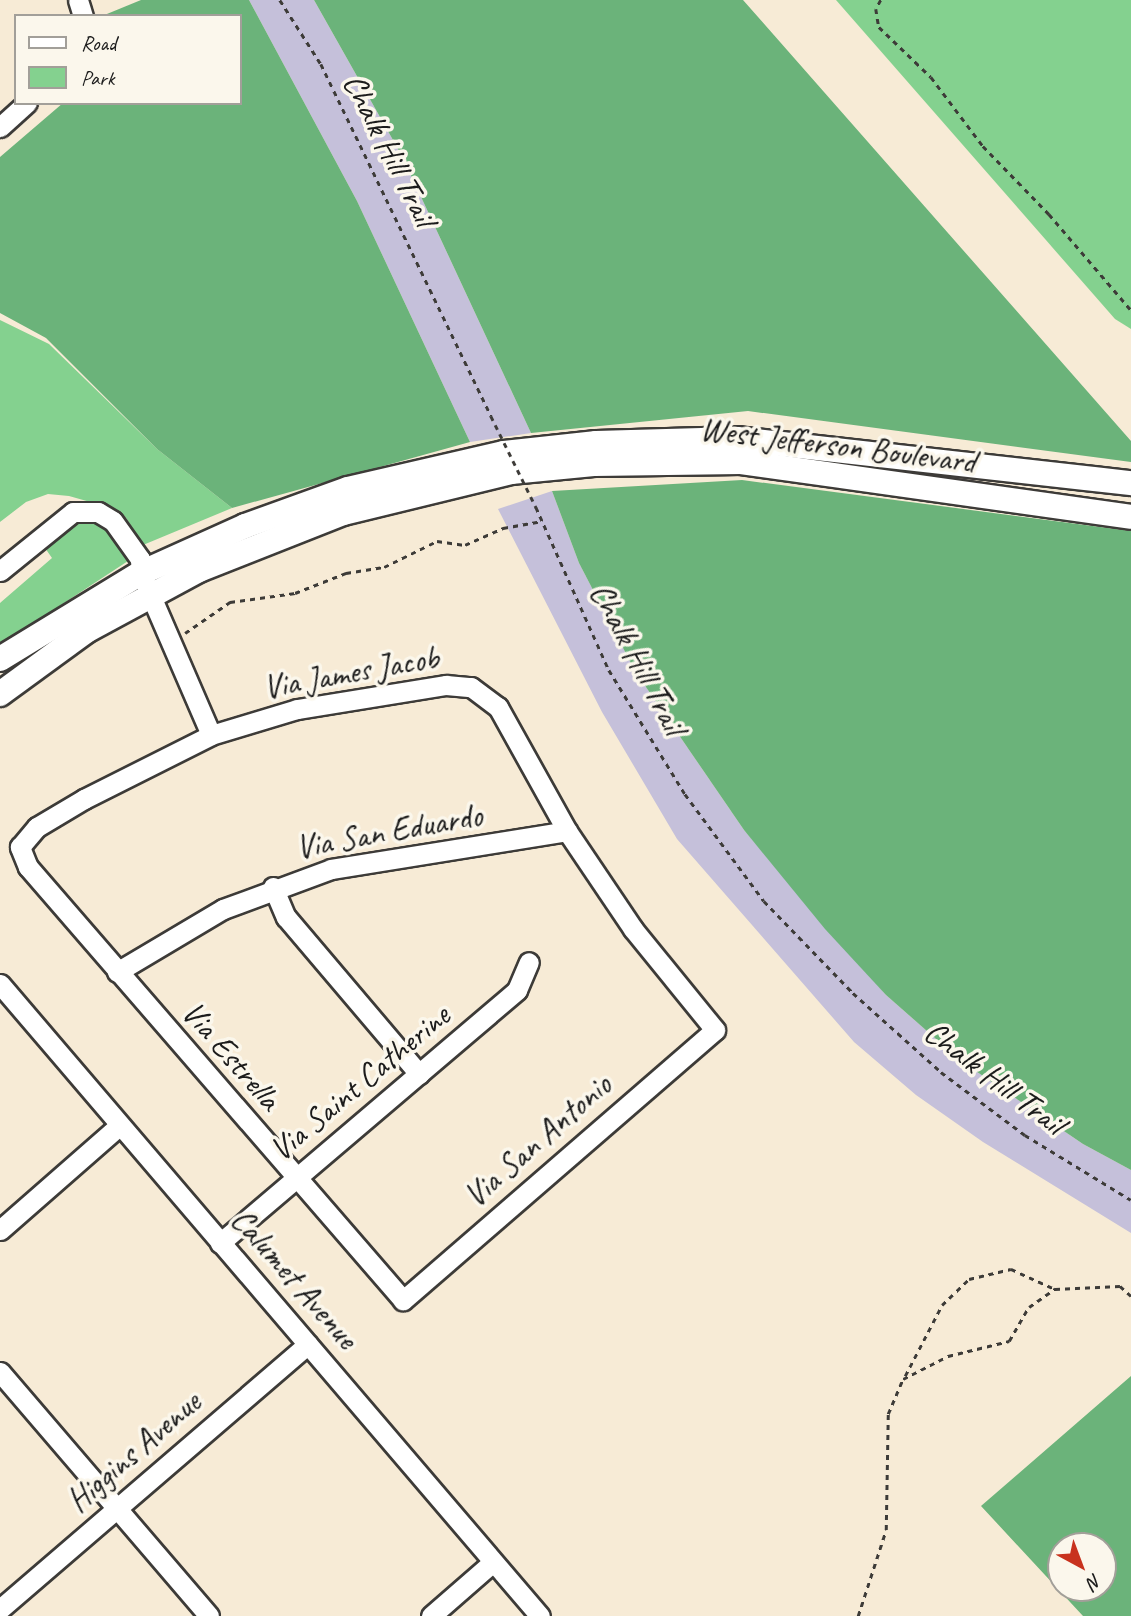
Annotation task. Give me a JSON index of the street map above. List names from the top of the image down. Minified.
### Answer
{"streets":{"main road":["West Jefferson Boulevard"],"street":["Via James Jacob","Via San Eduardo","Via Estrella","Via Saint Catherine","Via San Antonio","Calumet Avenue","Higgins Avenue"],"path":["Chalk Hill Trail"]},"crossings":[["Via James Jacob","Via San Eduardo"],["Via James Jacob","Via Estrella"],["Via James Jacob","Via San Antonio"],["Via San Eduardo","Via Estrella"],["Via Estrella","Via Saint Catherine"],["Via Estrella","Via San Antonio"],["Via Saint Catherine","Calumet Avenue"],["Calumet Avenue","Higgins Avenue"]],"legend":["Road","Park"],"north":"bottom right"}
